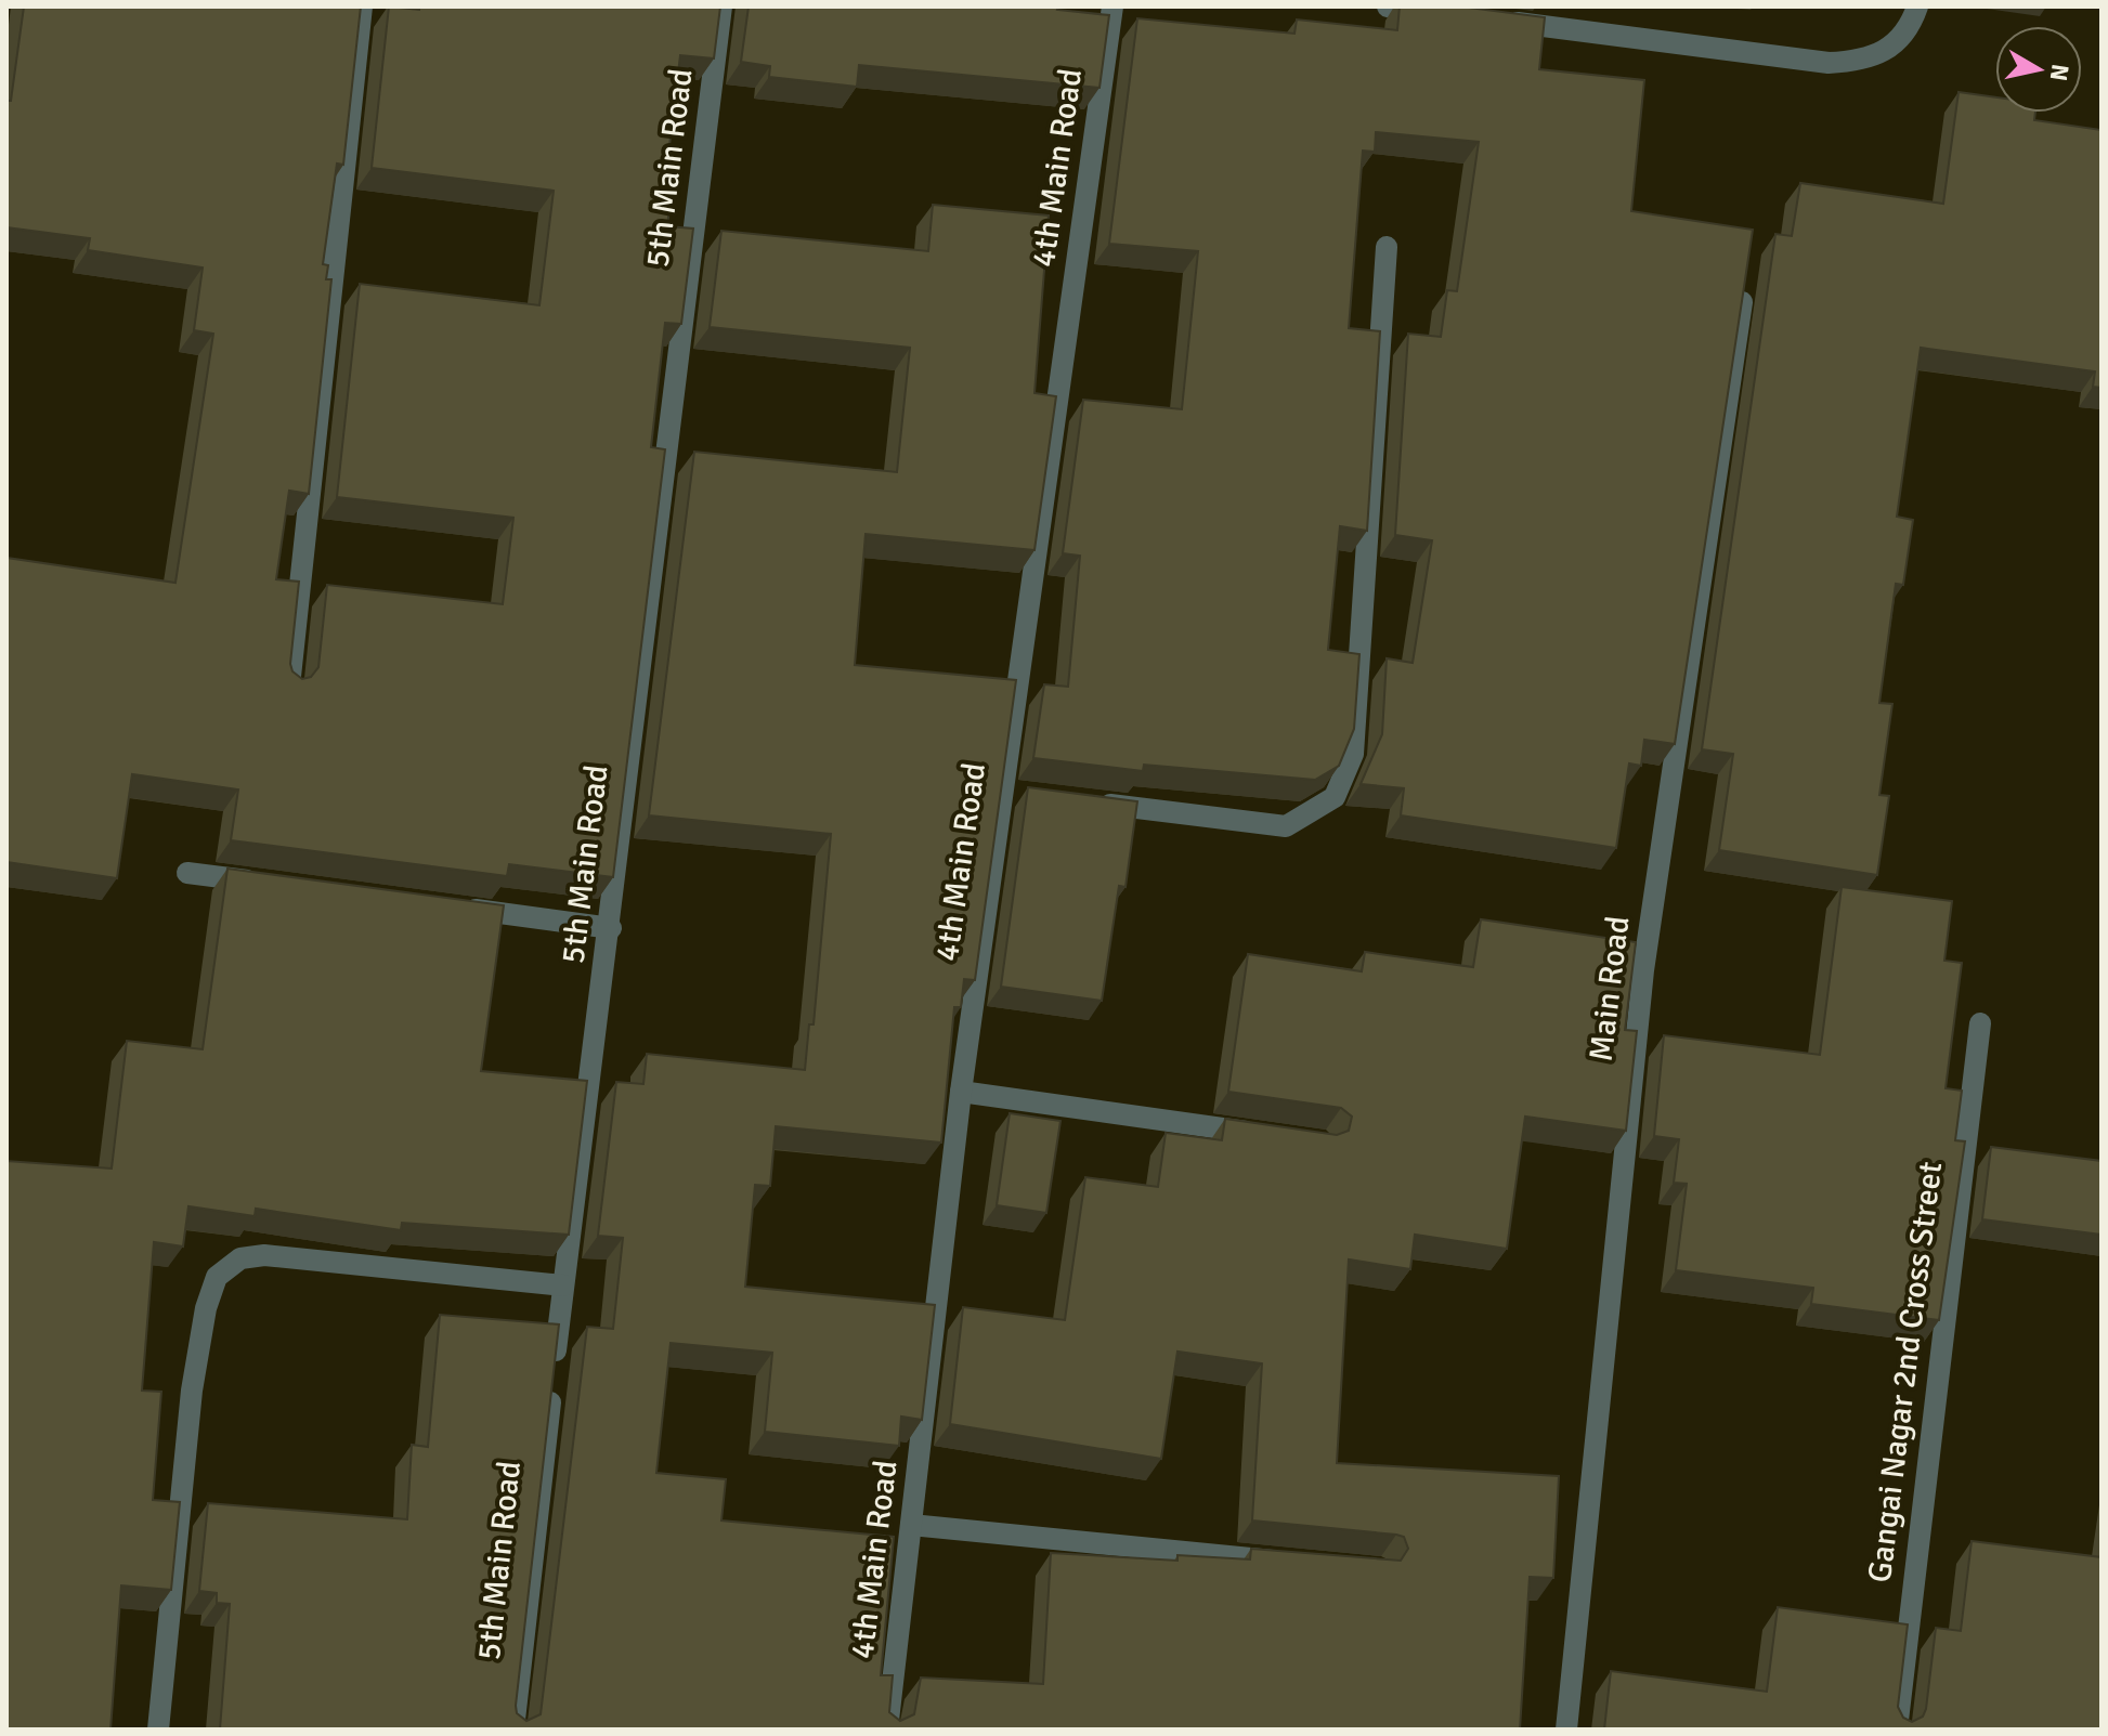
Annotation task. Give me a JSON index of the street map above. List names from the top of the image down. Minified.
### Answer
{"streets":{"street":["5th Main Road","4th Main Road","Main Road","Gangai Nagar 2nd Cross Street"]},"north":"right"}
